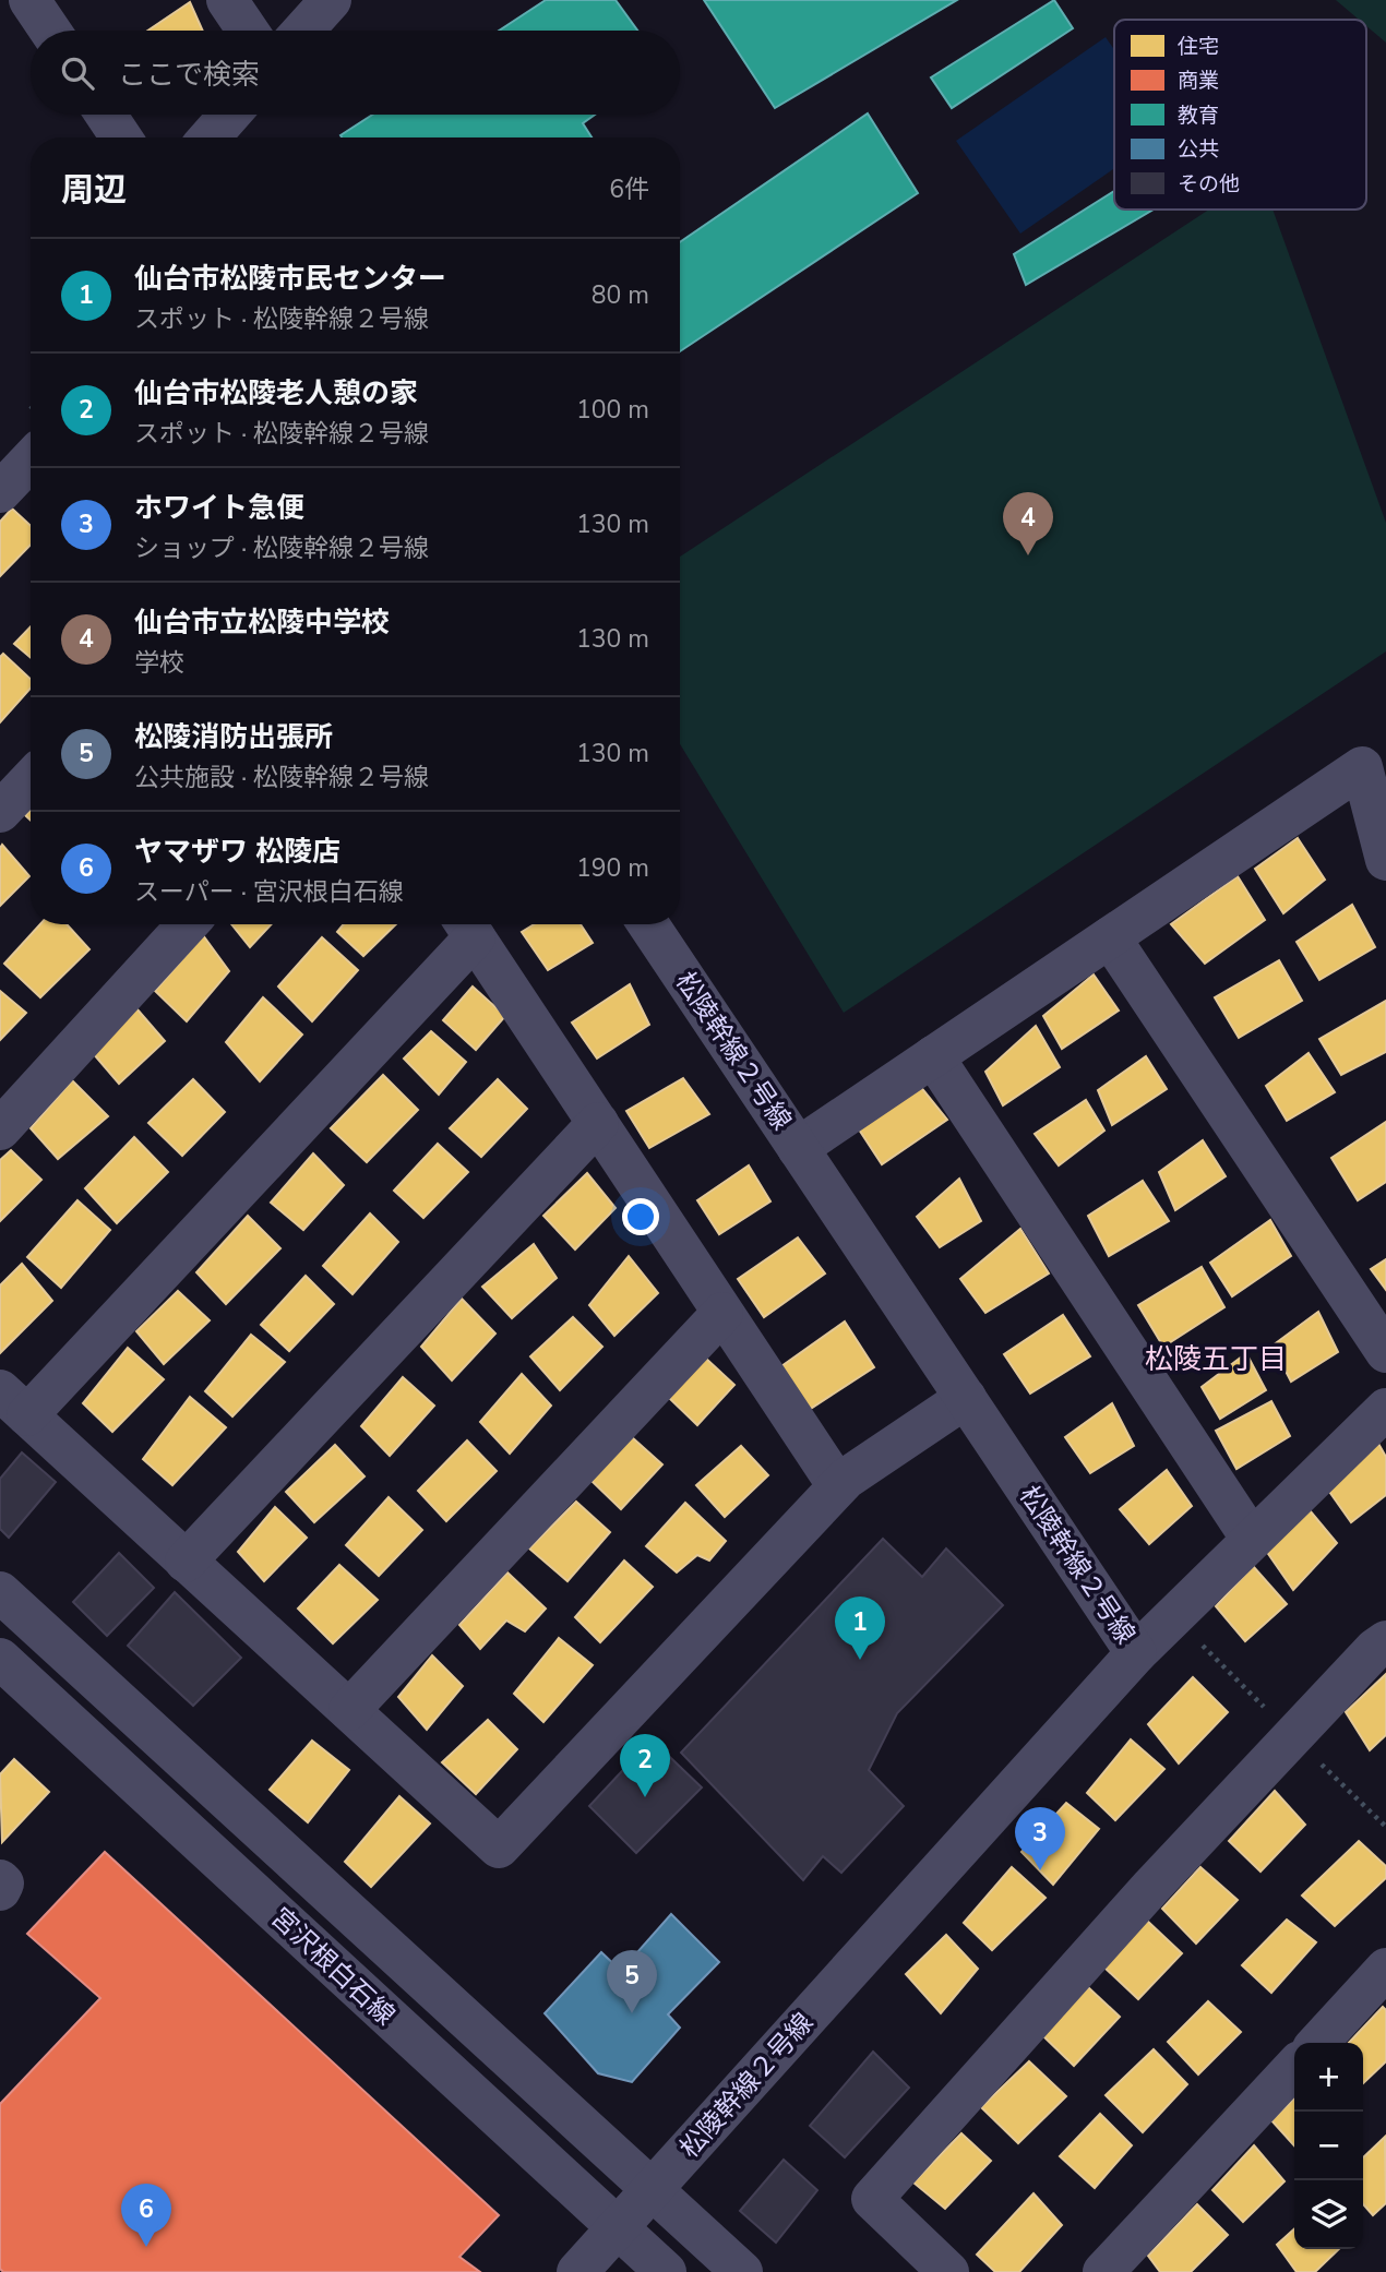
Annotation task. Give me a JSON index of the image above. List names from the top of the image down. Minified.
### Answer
{"streets":{"street":["松陵幹線２号線","宮沢根白石線"]},"crossings":[["松陵幹線２号線","宮沢根白石線"]],"districts":["松陵五丁目"],"legend":["住宅","商業","教育","公共","その他"],"page":{"search":"ここで検索","heading":["周辺","6件"],"list":[{"mark":"1","name":"仙台市松陵市民センター","note":"スポット · 松陵幹線２号線","value":"80 m"},{"mark":"2","name":"仙台市松陵老人憩の家","note":"スポット · 松陵幹線２号線","value":"100 m"},{"mark":"3","name":"ホワイト急便","note":"ショップ · 松陵幹線２号線","value":"130 m"},{"mark":"4","name":"仙台市立松陵中学校","note":"学校","value":"130 m"},{"mark":"5","name":"松陵消防出張所","note":"公共施設 · 松陵幹線２号線","value":"130 m"},{"mark":"6","name":"ヤマザワ 松陵店","note":"スーパー · 宮沢根白石線","value":"190 m"}],"pins":["4","1","2","3","5","6"],"map_buttons":["+","−"]}}
